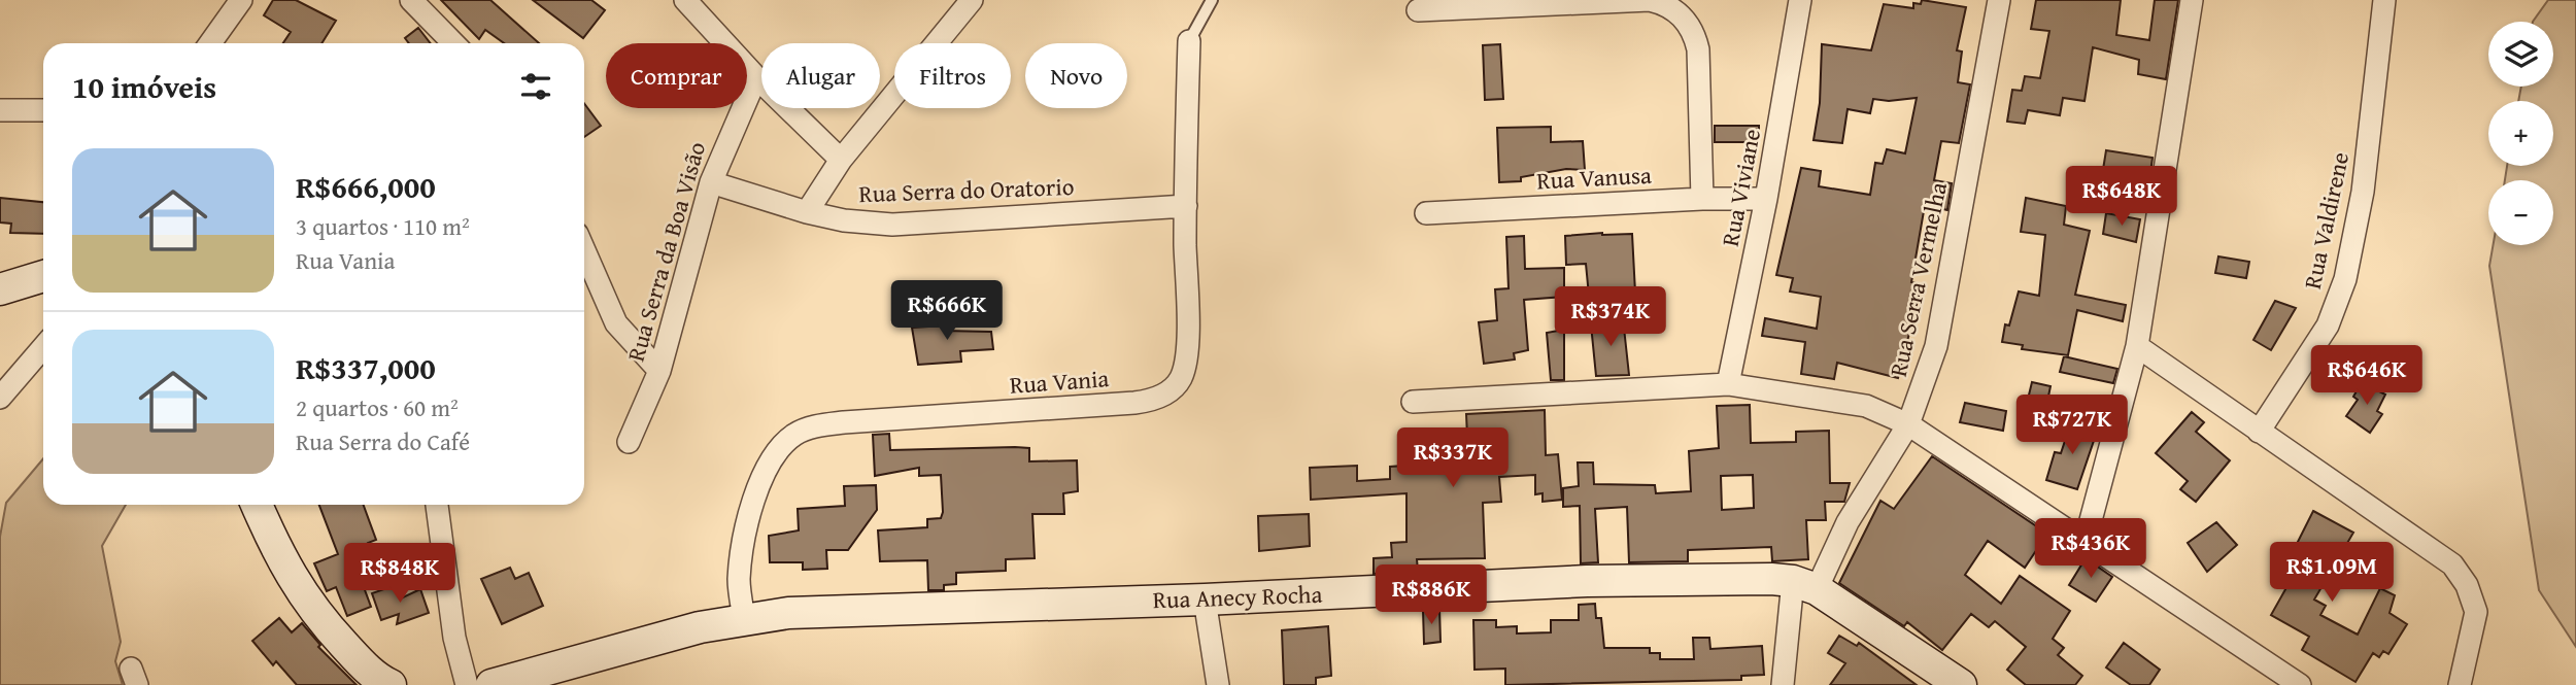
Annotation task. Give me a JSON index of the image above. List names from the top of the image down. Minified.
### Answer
{"streets":{"street":["Rua Vanusa","Rua Viviane","Rua Serra do Oratorio","Rua Valdirene","Rua Serra da Boa Visão","Rua Serra Vermelha","Rua Vania","Rua Anecy Rocha"]},"crossings":[["Rua Vanusa","Rua Viviane"],["Rua Serra do Oratorio","Rua Serra da Boa Visão"],["Rua Serra do Oratorio","Rua Vania"],["Rua Serra Vermelha","Rua Anecy Rocha"],["Rua Vania","Rua Anecy Rocha"]],"page":{"map_buttons":["+","−"],"chip":["Comprar","Alugar","Filtros","Novo"],"heading":"10 imóveis","list":[{"name":"R$666,000","note":"3 quartos · 110 m² · Rua Vania"},{"name":"R$337,000","note":"2 quartos · 60 m² · Rua Serra do Café"}],"price":["R$648K","R$666K","R$374K","R$646K","R$727K","R$337K","R$436K","R$1.09M","R$848K","R$886K"]}}
